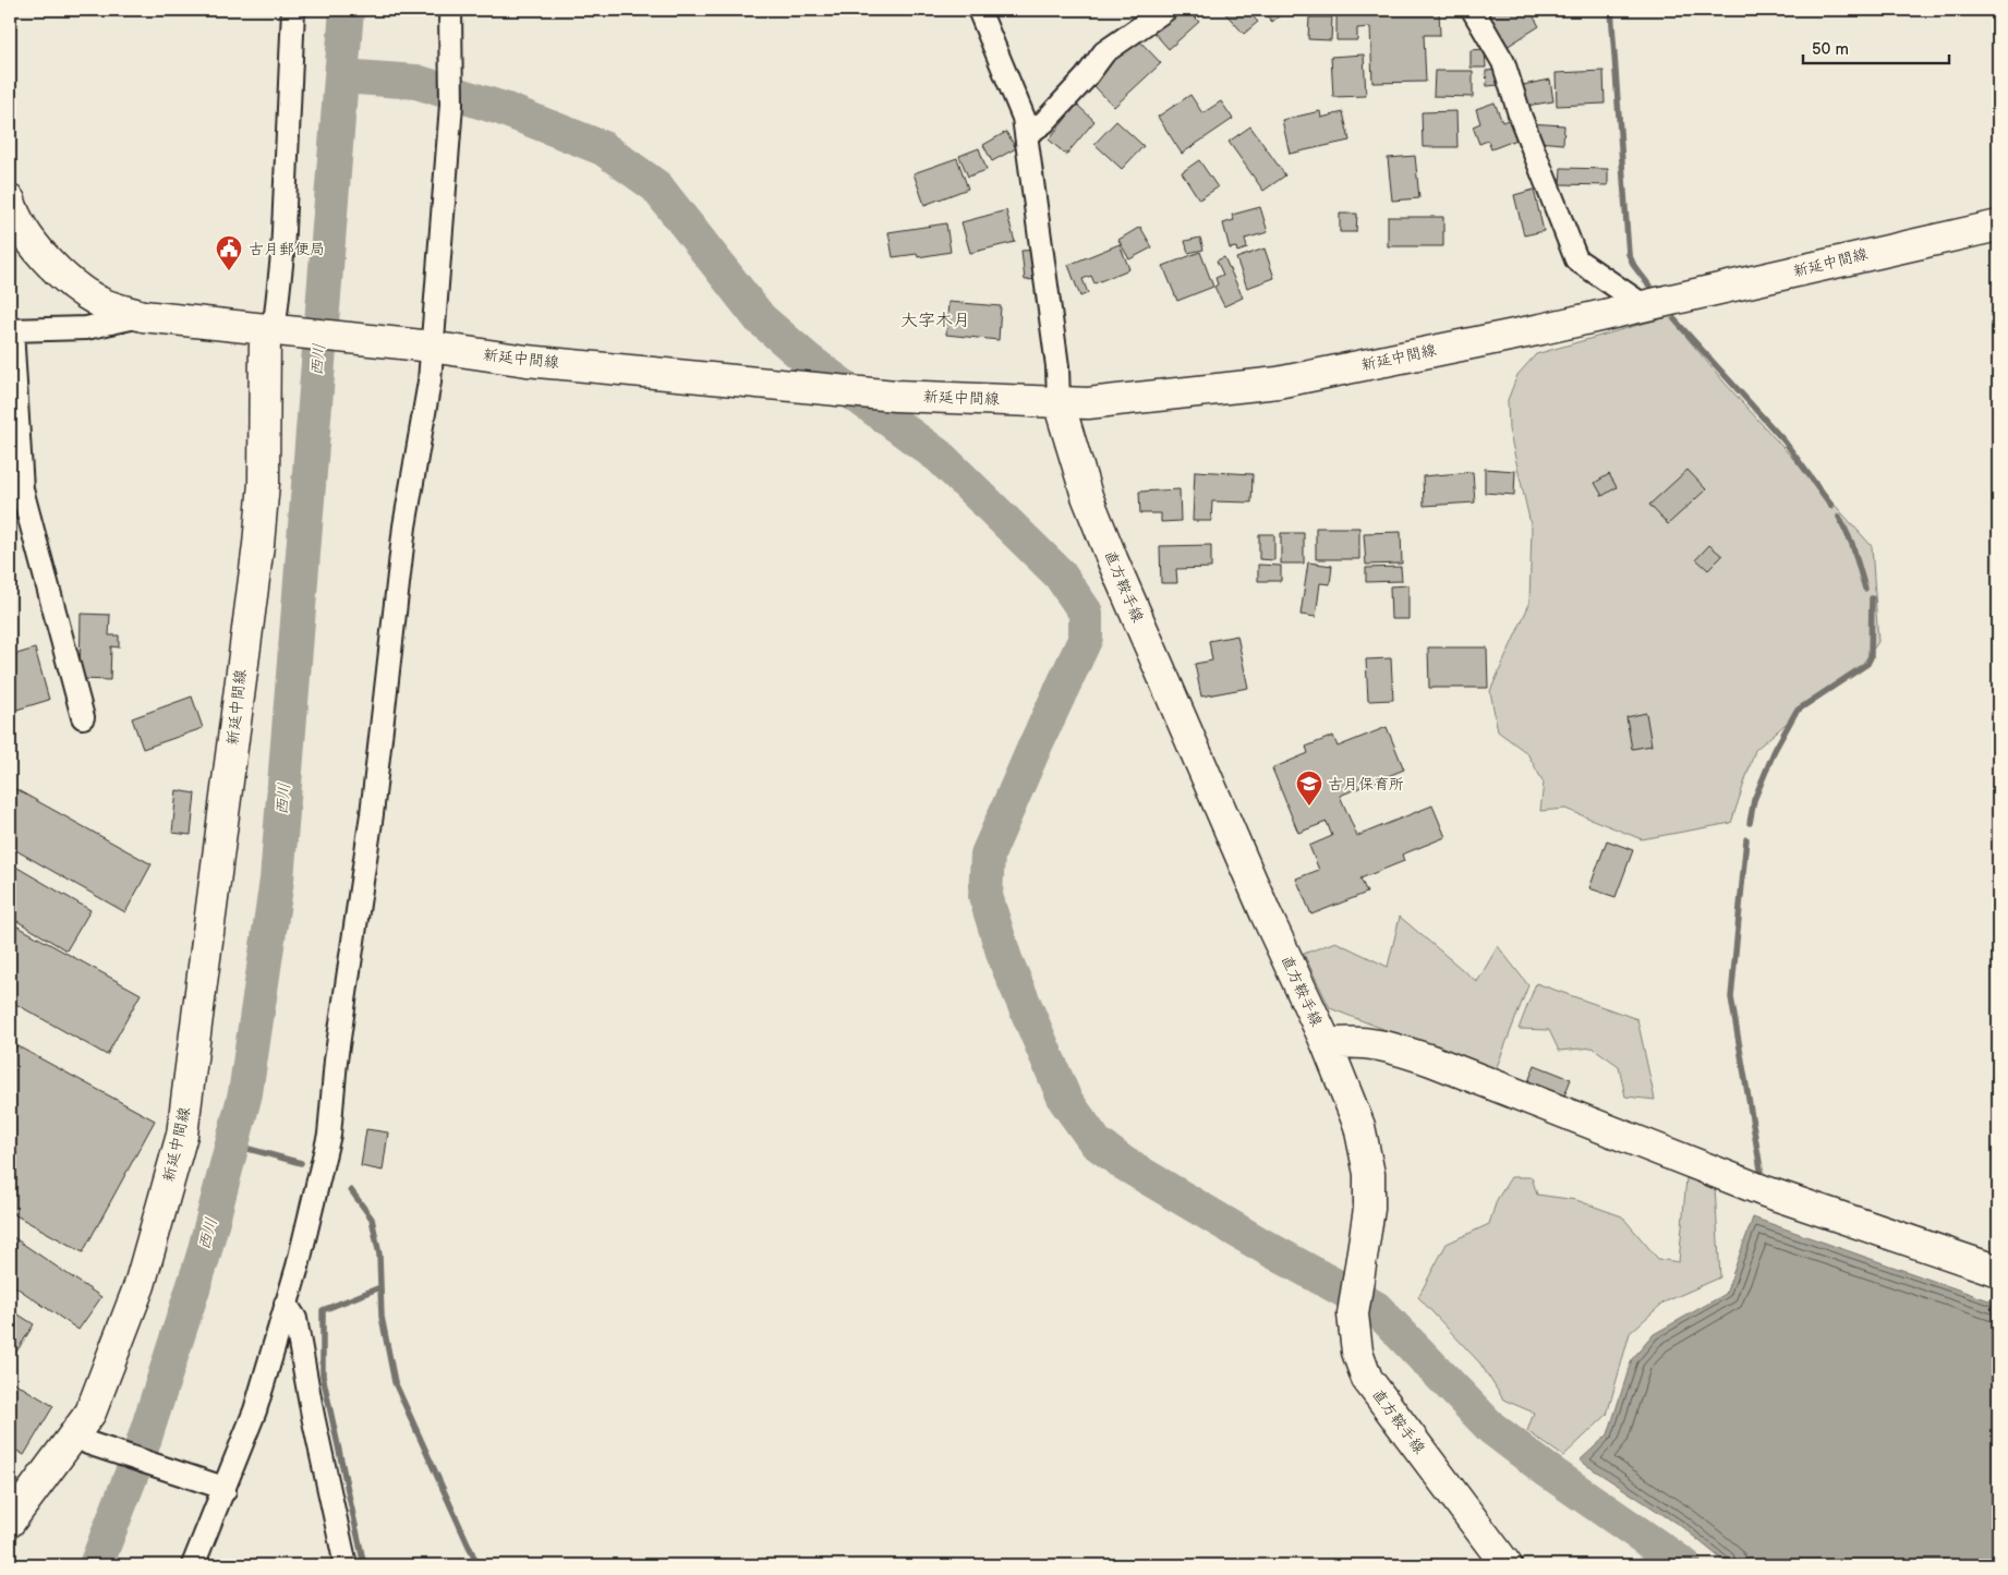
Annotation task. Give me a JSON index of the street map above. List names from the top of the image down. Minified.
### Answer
{"streets":{"main road":["新延中間線","直方鞍手線"]},"crossings":[["新延中間線","直方鞍手線"]],"districts":["大字木月"],"water":["西川"],"places":{"public building":["古月郵便局"],"school or university":["古月保育所"]},"scale_bar":"50 m"}
